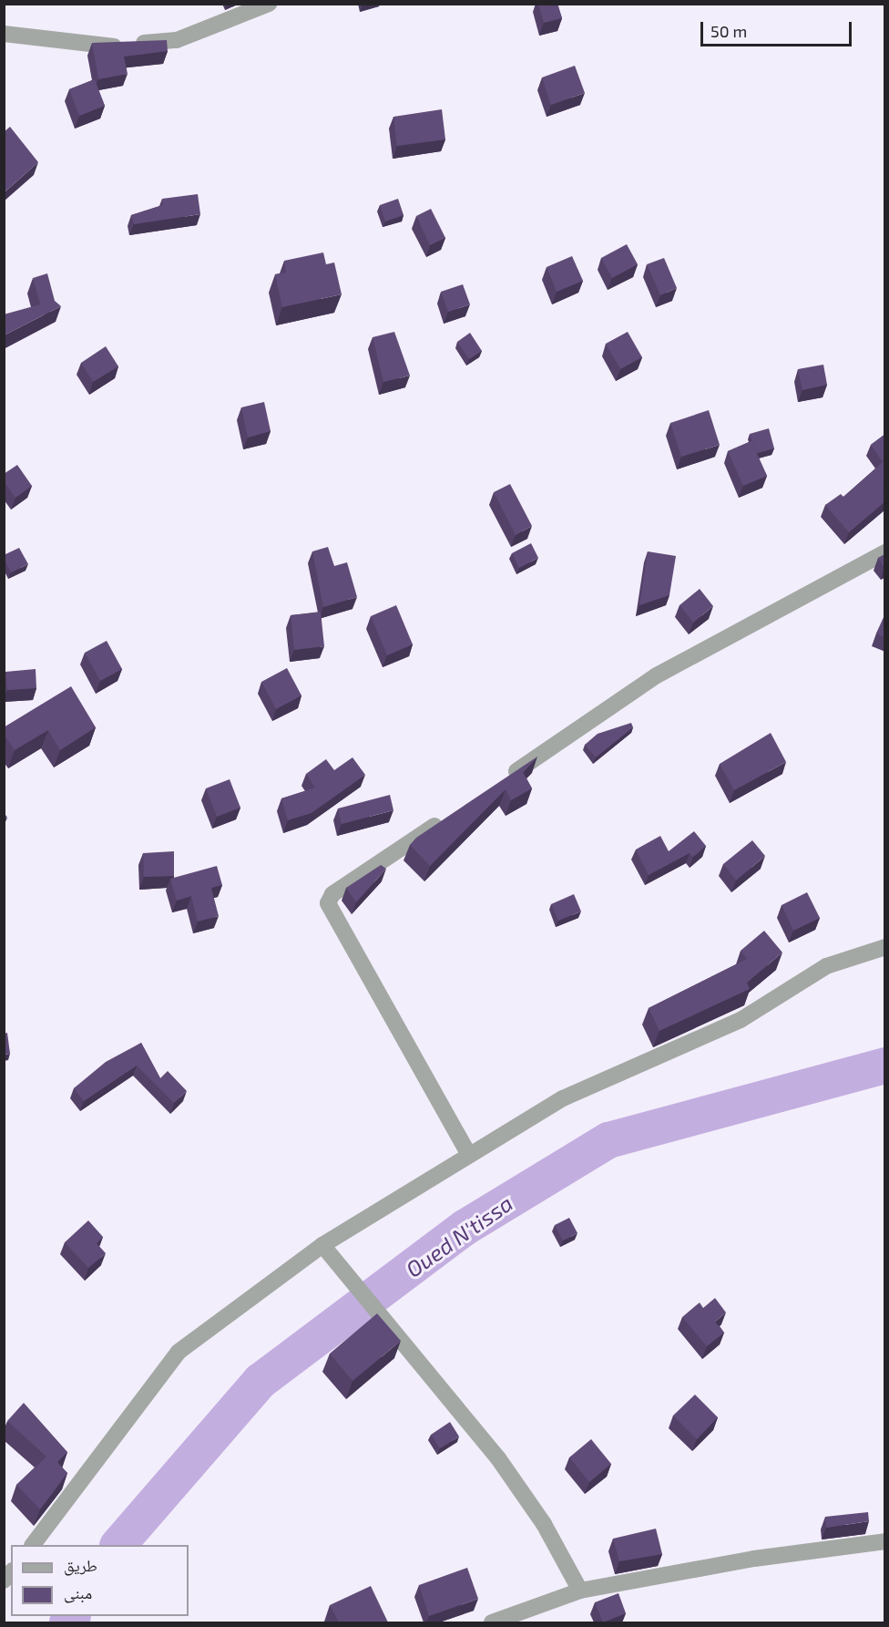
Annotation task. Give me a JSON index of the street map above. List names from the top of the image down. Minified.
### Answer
{"water":["Oued N'tissa"],"legend":["طريق","مبنى"],"scale_bar":"50 m"}
